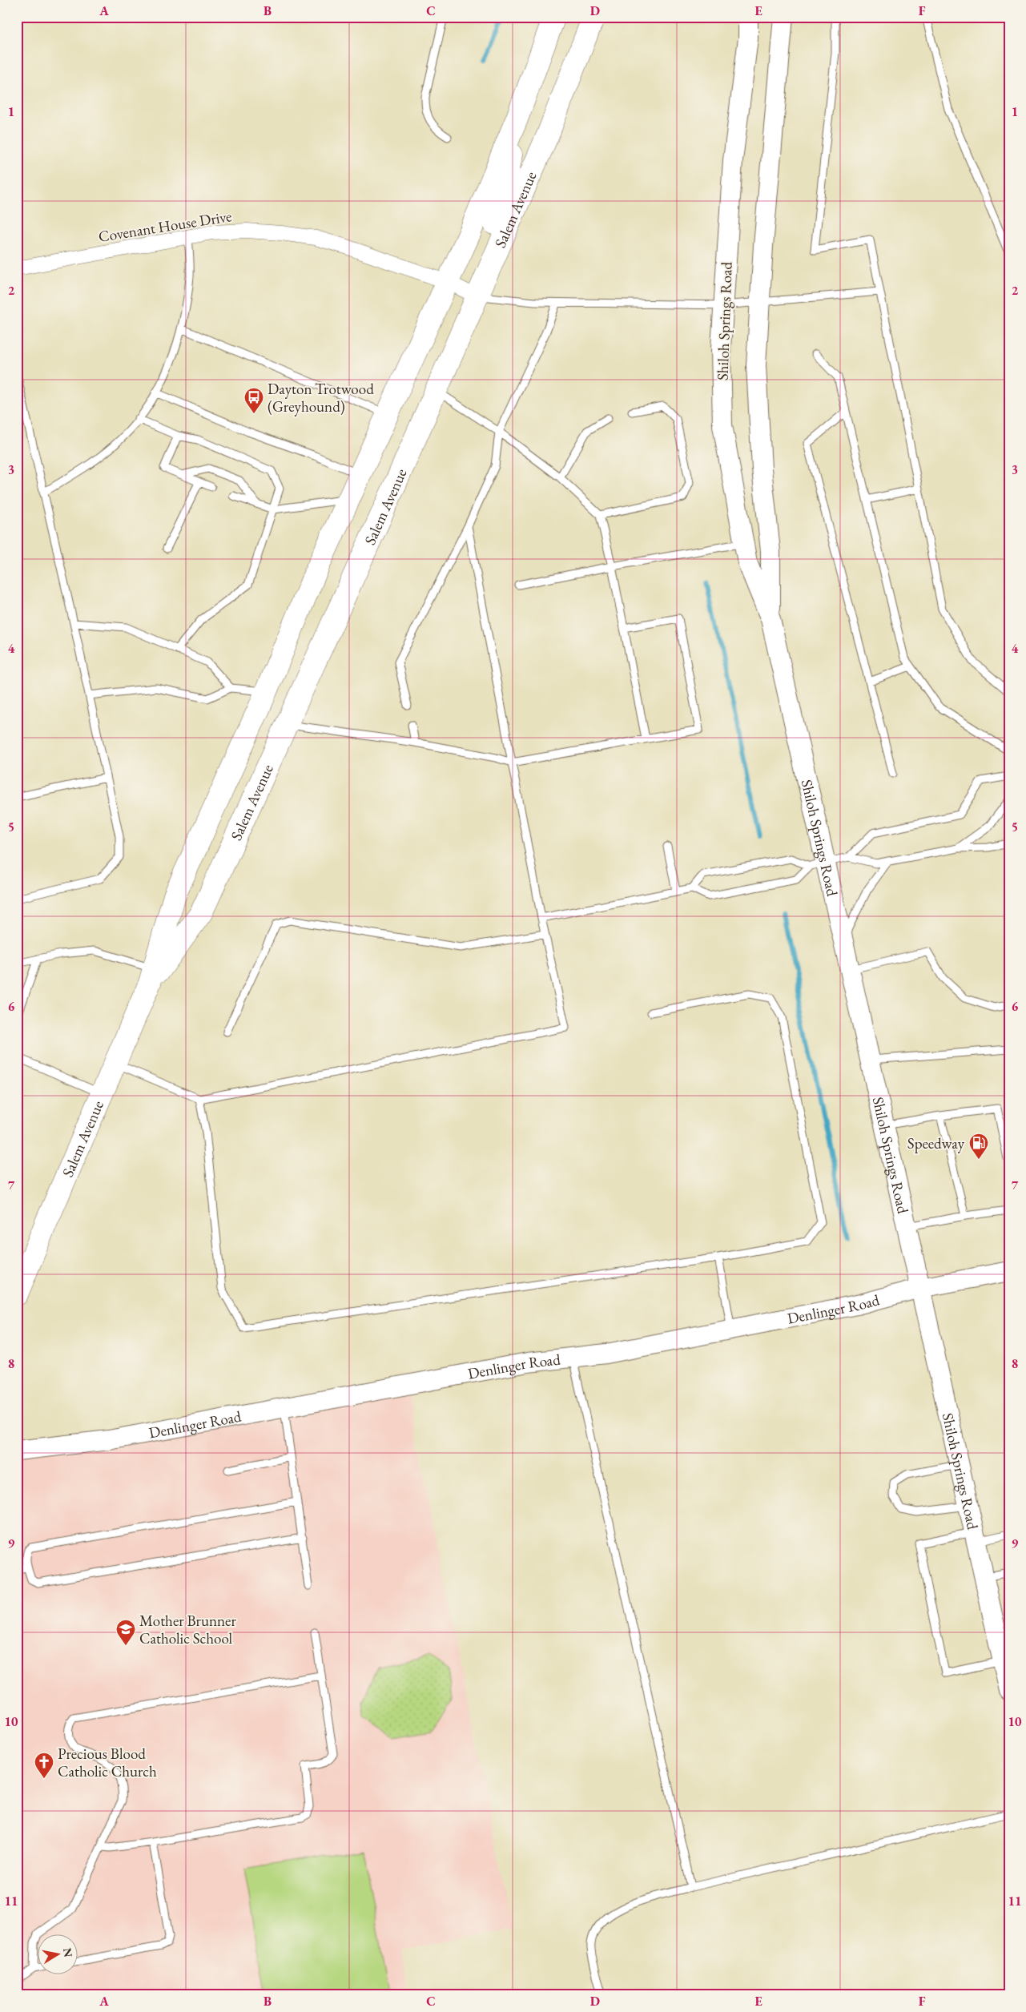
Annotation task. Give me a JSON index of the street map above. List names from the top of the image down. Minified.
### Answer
{"streets":{"main road":["Salem Avenue","Shiloh Springs Road","Denlinger Road"],"street":["Covenant House Drive"]},"crossings":[["Salem Avenue","Covenant House Drive"],["Shiloh Springs Road","Denlinger Road"]],"places":{"bus stop":["Dayton Trotwood (Greyhound)"],"fuel station":["Speedway"],"school or university":["Mother Brunner Catholic School"],"church":["Precious Blood Catholic Church"]},"north":"right","grid":{"columns":["A","B","C","D","E","F"],"rows":["1","2","3","4","5","6","7","8","9","10","11"]}}
